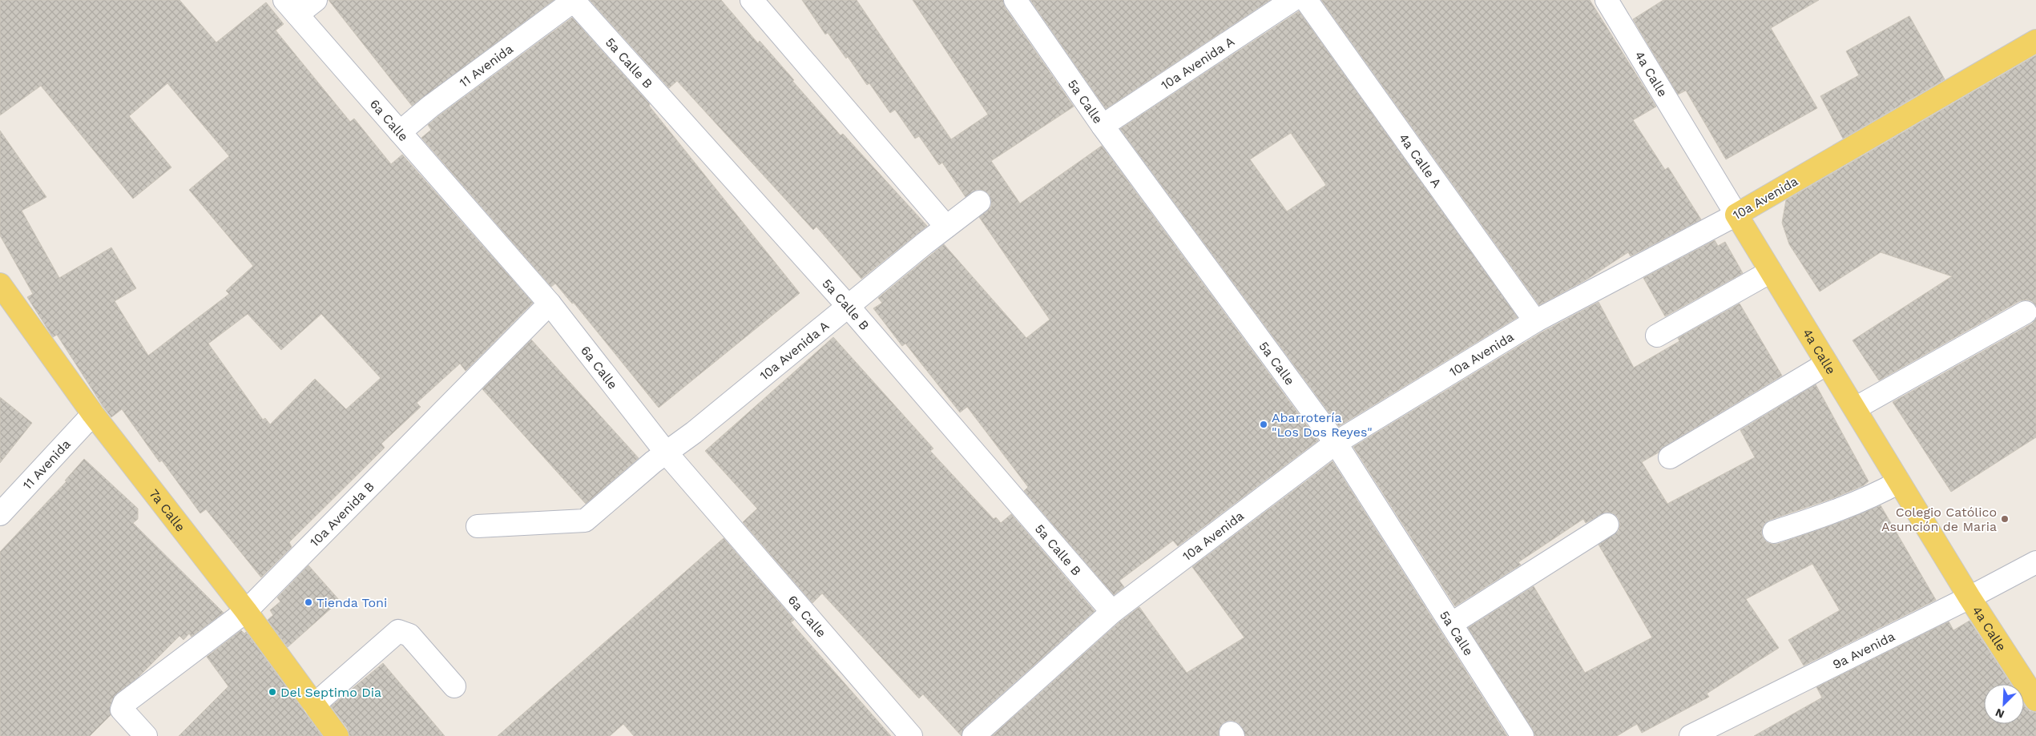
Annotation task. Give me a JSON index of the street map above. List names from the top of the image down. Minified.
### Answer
{"streets":{"main road":["4a Calle","10a Avenida","7a Calle"],"street":["5a Calle B","10a Avenida A","11 Avenida","5a Calle","6a Calle","4a Calle A","10a Avenida B","9a Avenida"]},"crossings":[["5a Calle B","10a Avenida A"],["5a Calle B","11 Avenida"],["5a Calle B","10a Avenida"],["10a Avenida A","5a Calle"],["10a Avenida A","6a Calle"],["11 Avenida","6a Calle"],["11 Avenida","7a Calle"],["4a Calle","10a Avenida"],["4a Calle","9a Avenida"],["5a Calle","10a Avenida"],["6a Calle","10a Avenida B"],["4a Calle A","10a Avenida"],["7a Calle","10a Avenida B"]],"places":["Abarrotería \"Los Dos Reyes\"","Colegio Católico Asunción de Maria","Tienda Toni","Del Septimo Dia"],"north":"bottom left"}
